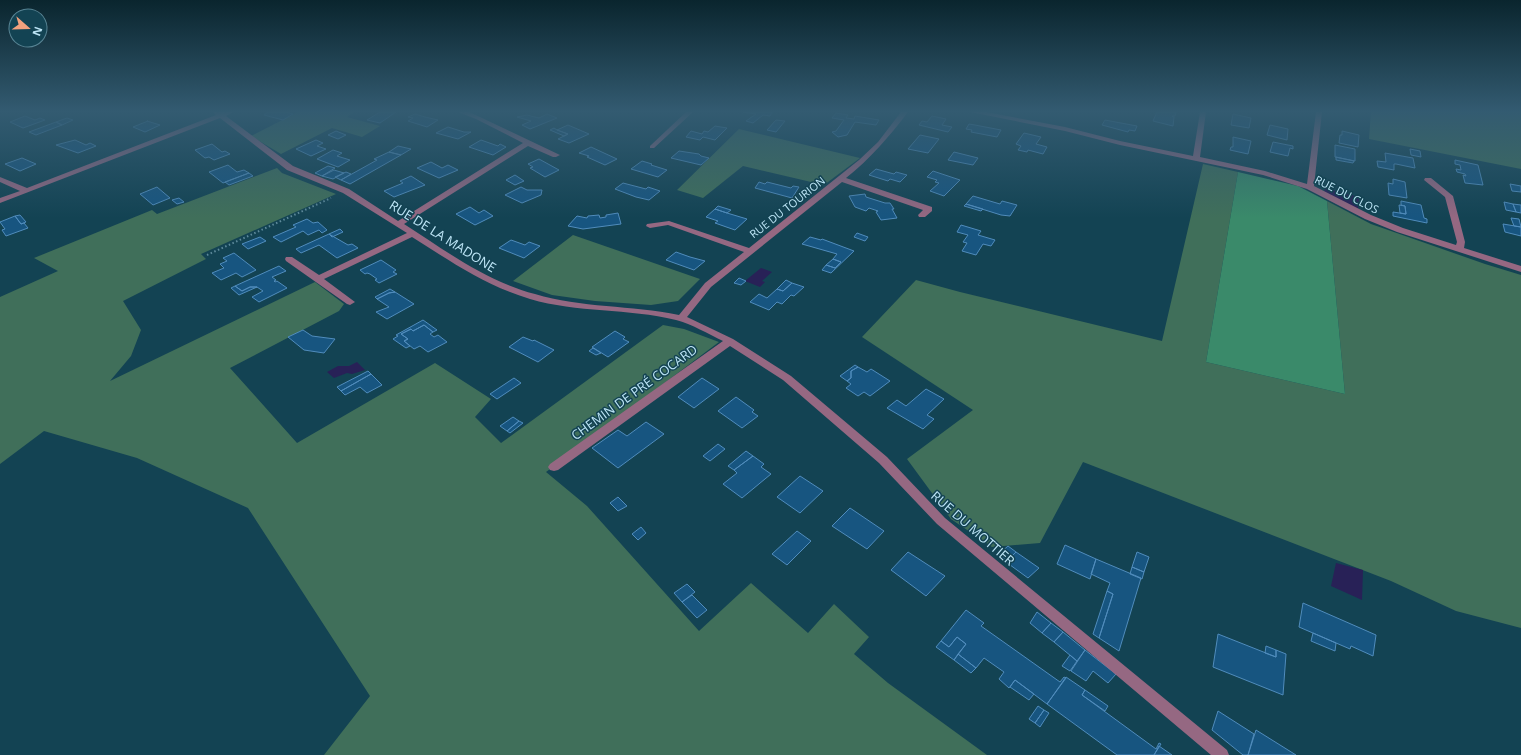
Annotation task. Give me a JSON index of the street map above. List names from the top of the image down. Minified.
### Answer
{"streets":{"street":["RUE DU CLOS","RUE DU TOURION","RUE DE LA MADONE","CHEMIN DE PRÉ COCARD","RUE DU MOTTIER"]},"crossings":[["RUE DU TOURION","RUE DE LA MADONE"],["RUE DU TOURION","RUE DU MOTTIER"],["RUE DE LA MADONE","RUE DU MOTTIER"],["CHEMIN DE PRÉ COCARD","RUE DU MOTTIER"]],"north":"right"}
